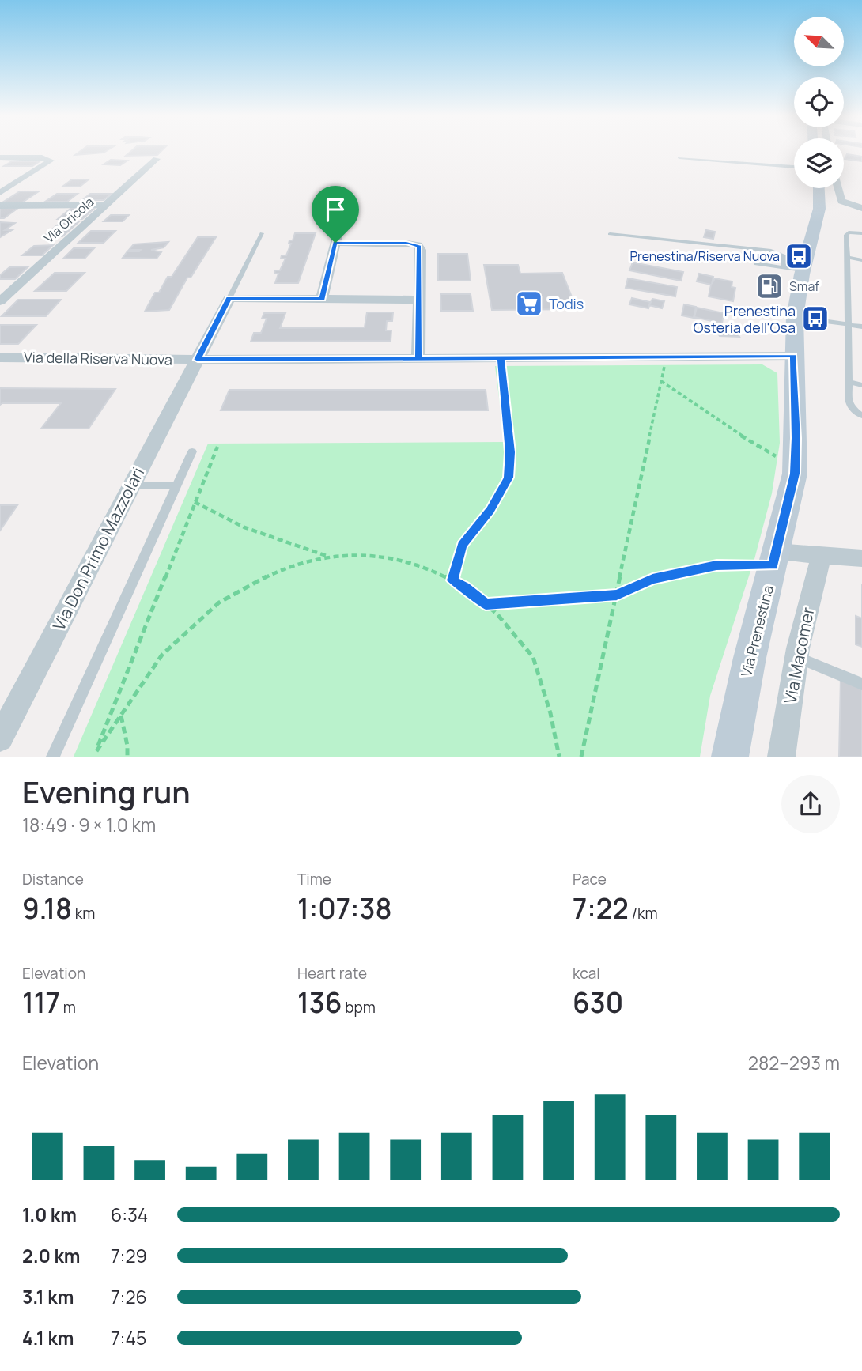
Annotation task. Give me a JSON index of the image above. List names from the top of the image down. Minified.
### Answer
{"streets":{"main road":["Via Prenestina"],"street":["Via Oricola","Via della Riserva Nuova","Via Don Primo Mazzolari","Via Macomer"]},"crossings":[["Via della Riserva Nuova","Via Don Primo Mazzolari"],["Via della Riserva Nuova","Via Prenestina"]],"places":{"bus stop":["Prenestina/Riserva Nuova","Prenestina Osteria dell'Osa"],"fuel station":["Smaf"],"supermarket":["Todis"]},"north":"top left","page":{"heading":["Evening run","18:49 · 9 × 1.0 km"],"stats":[["Distance","9.18 km"],["Time","1:07:38"],["Pace","7:22 /km"],["Elevation","117 m"],["Heart rate","136 bpm"],["kcal","630"]],"chart":["Elevation","282–293 m"],"list":[{"name":"1.0 km","note":"6:34"},{"name":"2.0 km","note":"7:29"},{"name":"3.1 km","note":"7:26"},{"name":"4.1 km","note":"7:45"}]}}
